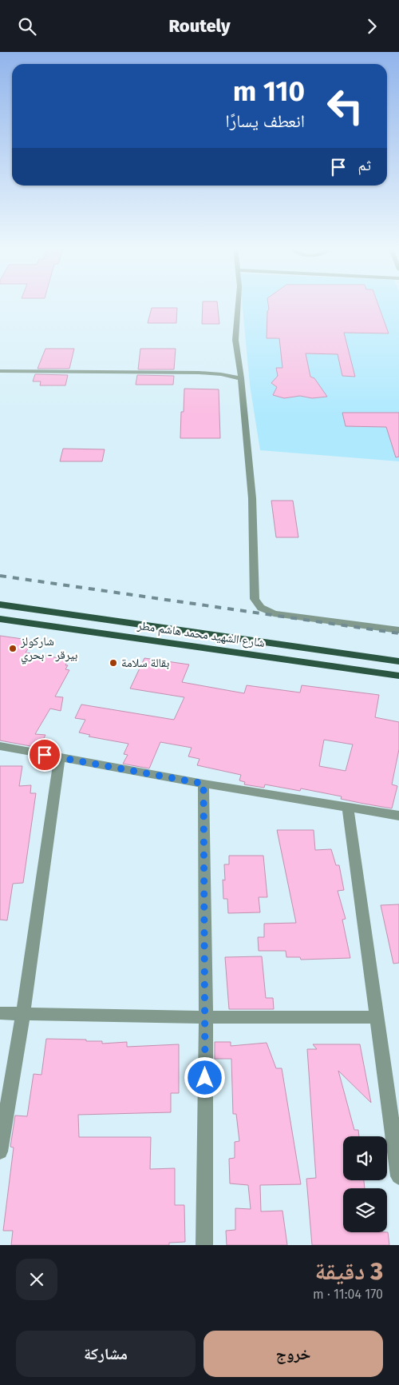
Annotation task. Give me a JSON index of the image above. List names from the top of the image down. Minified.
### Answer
{"streets":{"main road":["شارع الشهيد محمد هاشم مطر"]},"places":["شاركولز بيرقر - بحري","بقالة سلامة"],"page":{"header":"Routely","turn":["110 m","انعطف يسارًا"],"then":"ثم","heading":["3 دقيقة","170 m · 11:04"],"buttons":["خروج","مشاركة"]}}
